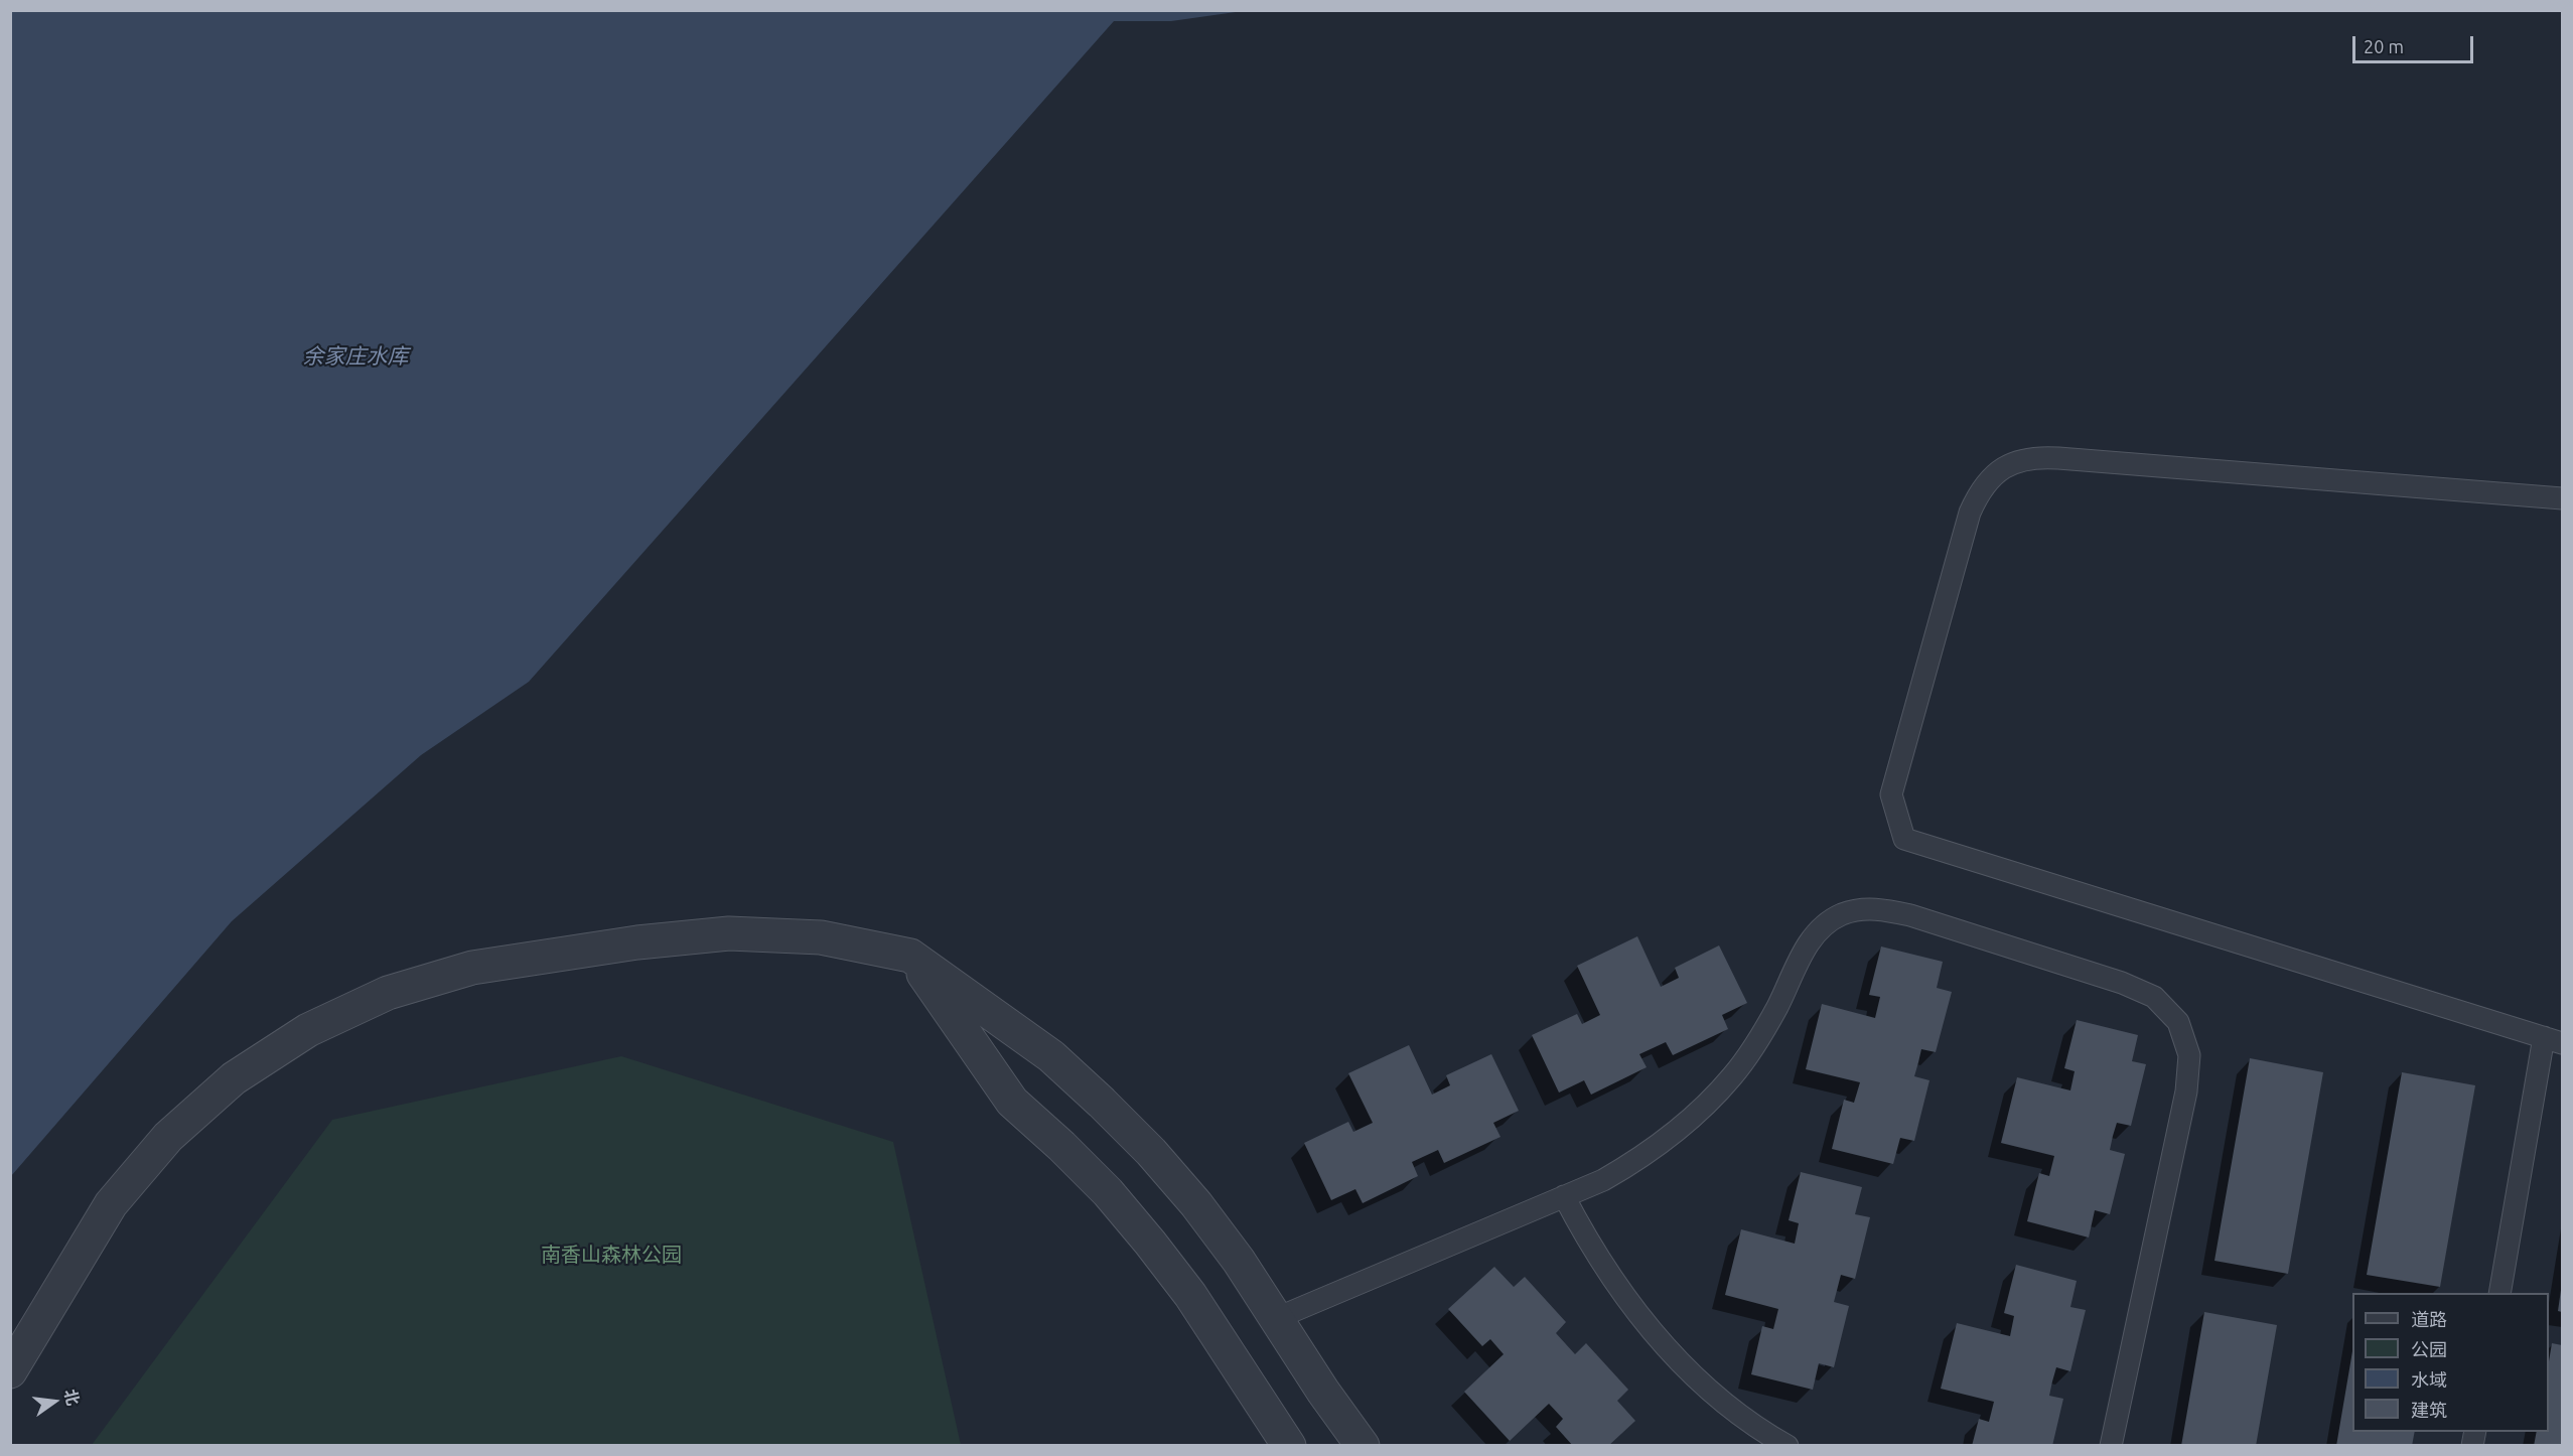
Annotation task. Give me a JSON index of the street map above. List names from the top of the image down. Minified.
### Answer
{"water":["余家庄水库"],"parks":["南香山森林公园"],"legend":["道路","公园","水域","建筑"],"scale_bar":"20 m","north":"right"}
